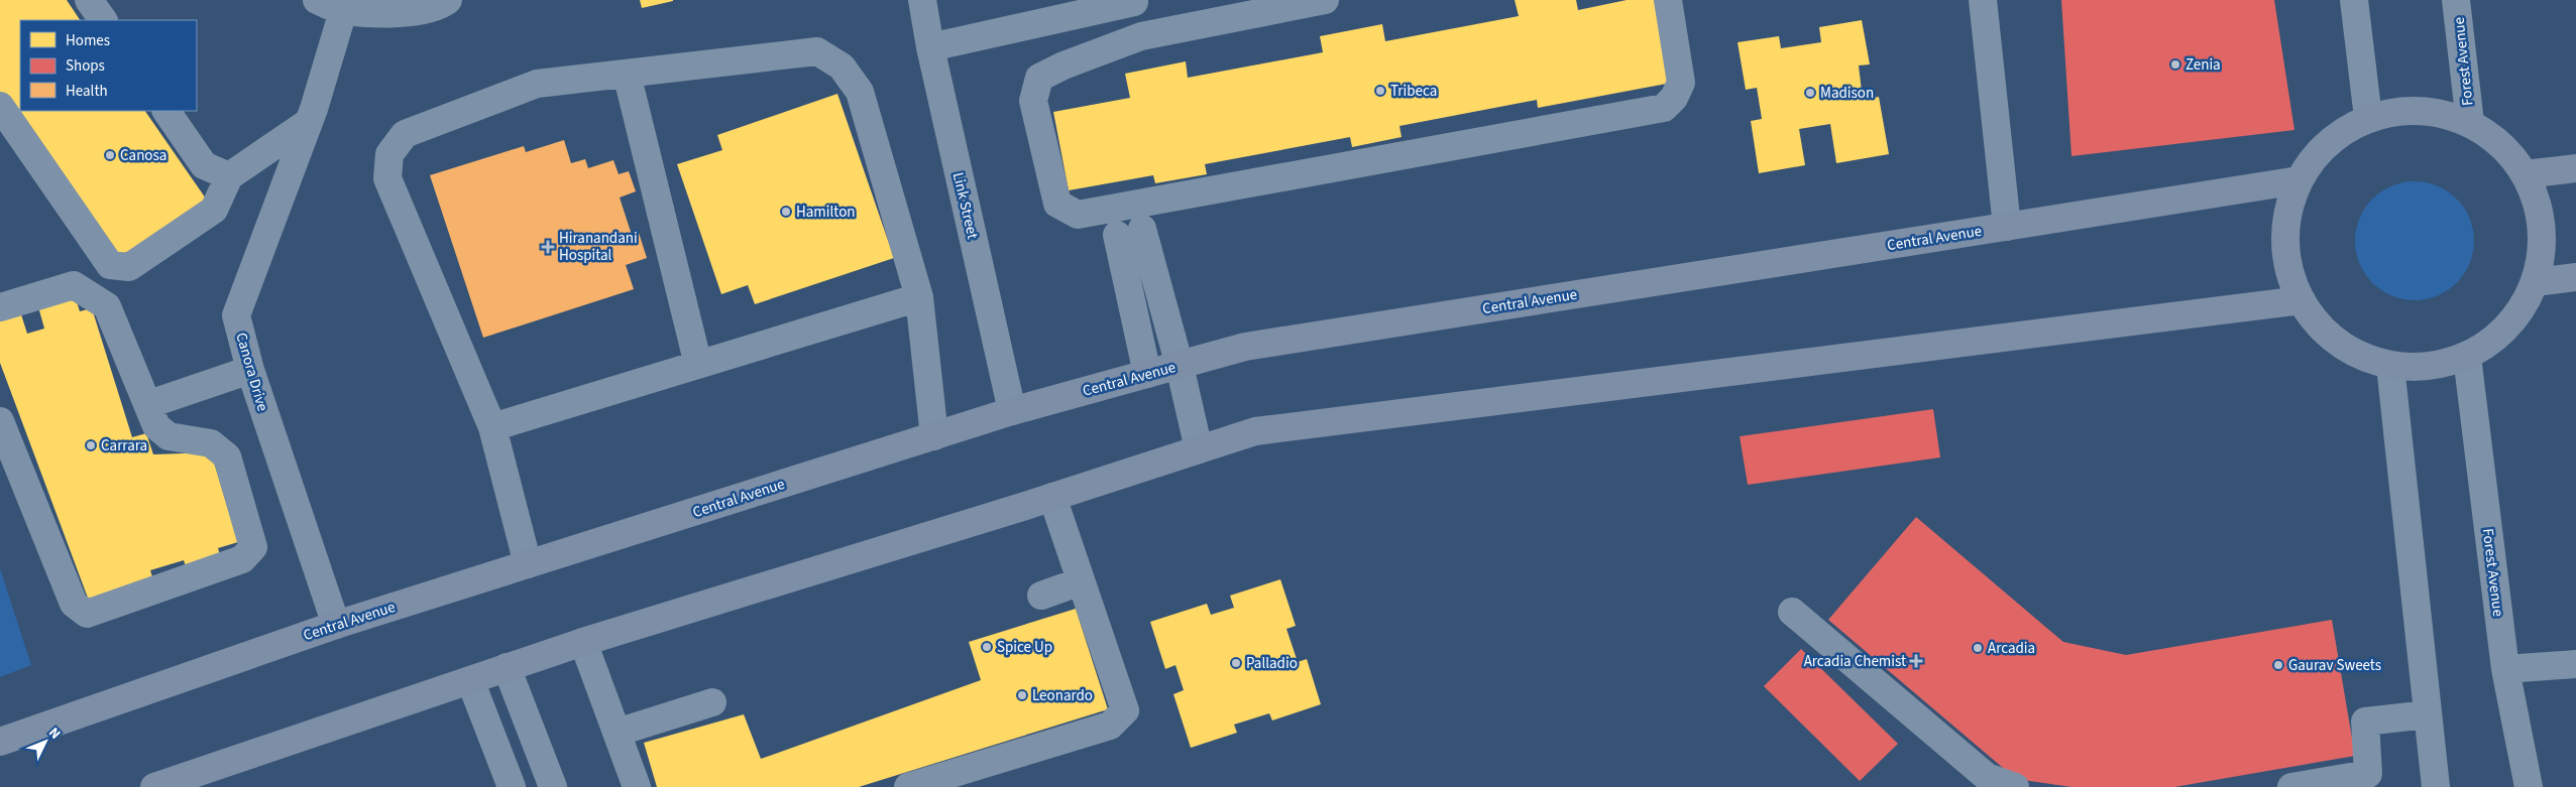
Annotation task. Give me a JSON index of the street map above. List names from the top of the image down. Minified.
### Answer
{"streets":{"main road":["Central Avenue"],"street":["Forest Avenue","Link Street","Canora Drive"]},"crossings":[["Link Street","Central Avenue"],["Central Avenue","Canora Drive"]],"places":{"other":["Zenia","Tribeca","Madison","Canosa","Hamilton","Carrara","Spice Up","Arcadia","Palladio","Gaurav Sweets","Leonardo"],"health":["Hiranandani Hospital","Arcadia Chemist"]},"legend":["Homes","Shops","Health"],"north":"top right"}
